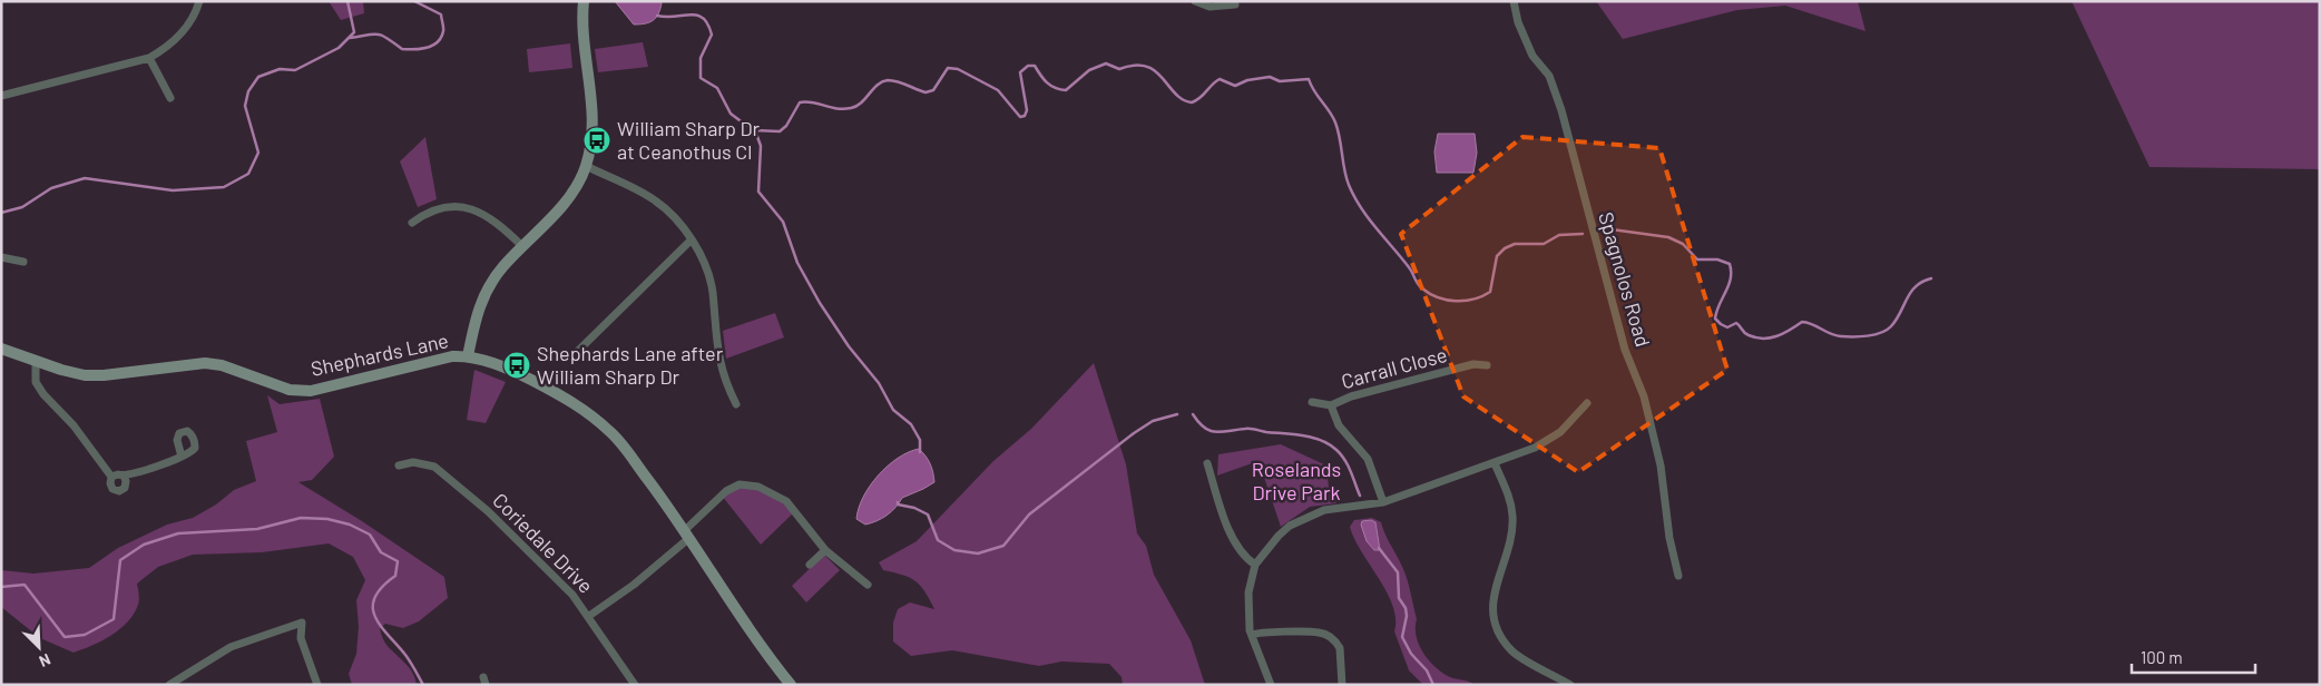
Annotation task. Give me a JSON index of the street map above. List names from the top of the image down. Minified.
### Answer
{"streets":{"street":["Spagnolos Road","Shephards Lane","Carrall Close","Coriedale Drive"]},"parks":["Roselands Drive Park"],"places":{"bus stop":["William Sharp Dr at Ceanothus Cl","Shephards Lane after William Sharp Dr"]},"scale_bar":"100 m","north":"bottom right"}
